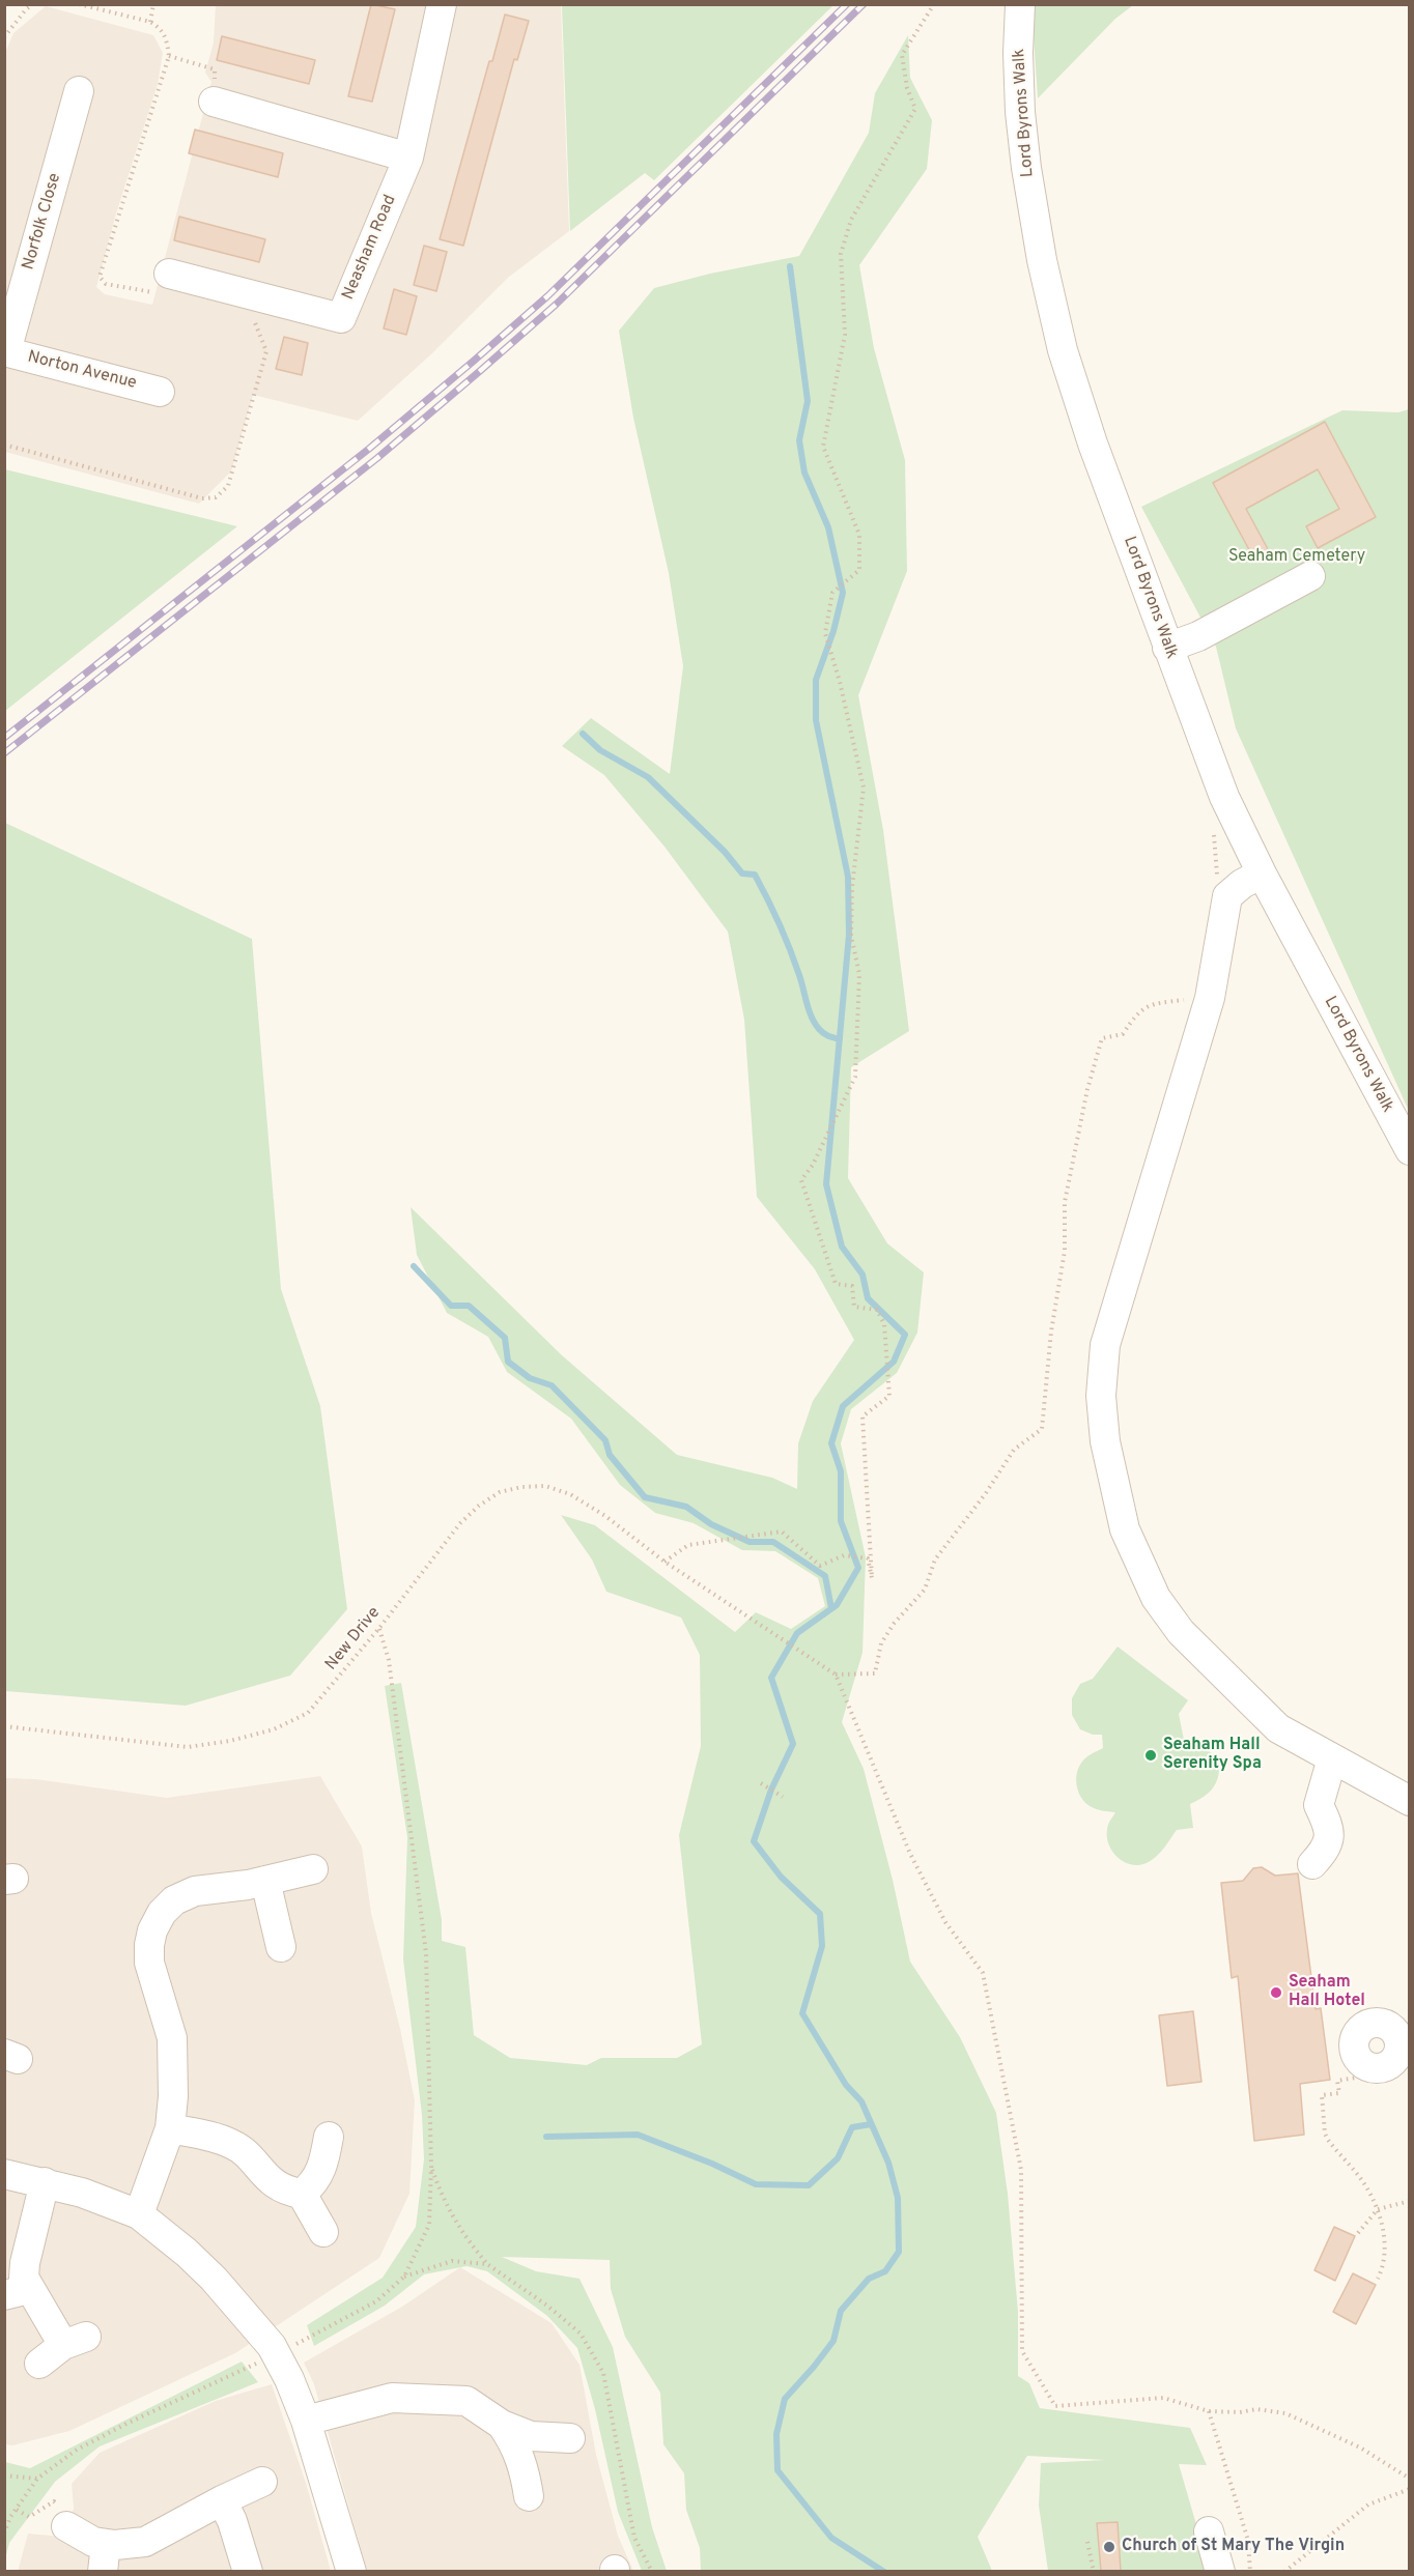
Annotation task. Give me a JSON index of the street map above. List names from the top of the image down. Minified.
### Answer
{"streets":{"street":["Lord Byrons Walk","Norfolk Close","Neasham Road","Norton Avenue"],"path":["New Drive"]},"crossings":[["Norfolk Close","Norton Avenue"]],"parks":["Seaham Cemetery"],"places":["Seaham Hall Serenity Spa","Seaham Hall Hotel","Church of St Mary The Virgin"]}
